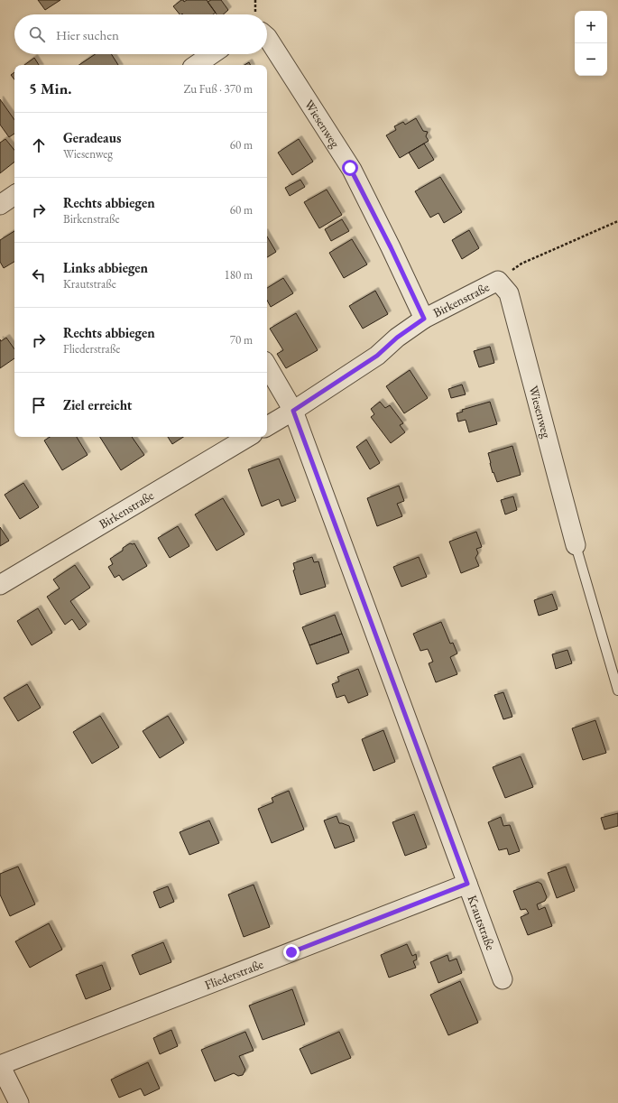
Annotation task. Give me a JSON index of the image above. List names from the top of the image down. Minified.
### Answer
{"streets":{"street":["Wiesenweg","Birkenstraße","Krautstraße","Fliederstraße"]},"crossings":[["Wiesenweg","Birkenstraße"],["Birkenstraße","Krautstraße"],["Krautstraße","Fliederstraße"]],"page":{"map_buttons":["+","−"],"search":"Hier suchen","heading":["5 Min.","Zu Fuß · 370 m"],"list":[["Geradeaus","Wiesenweg","60 m"],["Rechts abbiegen","Birkenstraße","60 m"],["Links abbiegen","Krautstraße","180 m"],["Rechts abbiegen","Fliederstraße","70 m"],"Ziel erreicht"]}}
